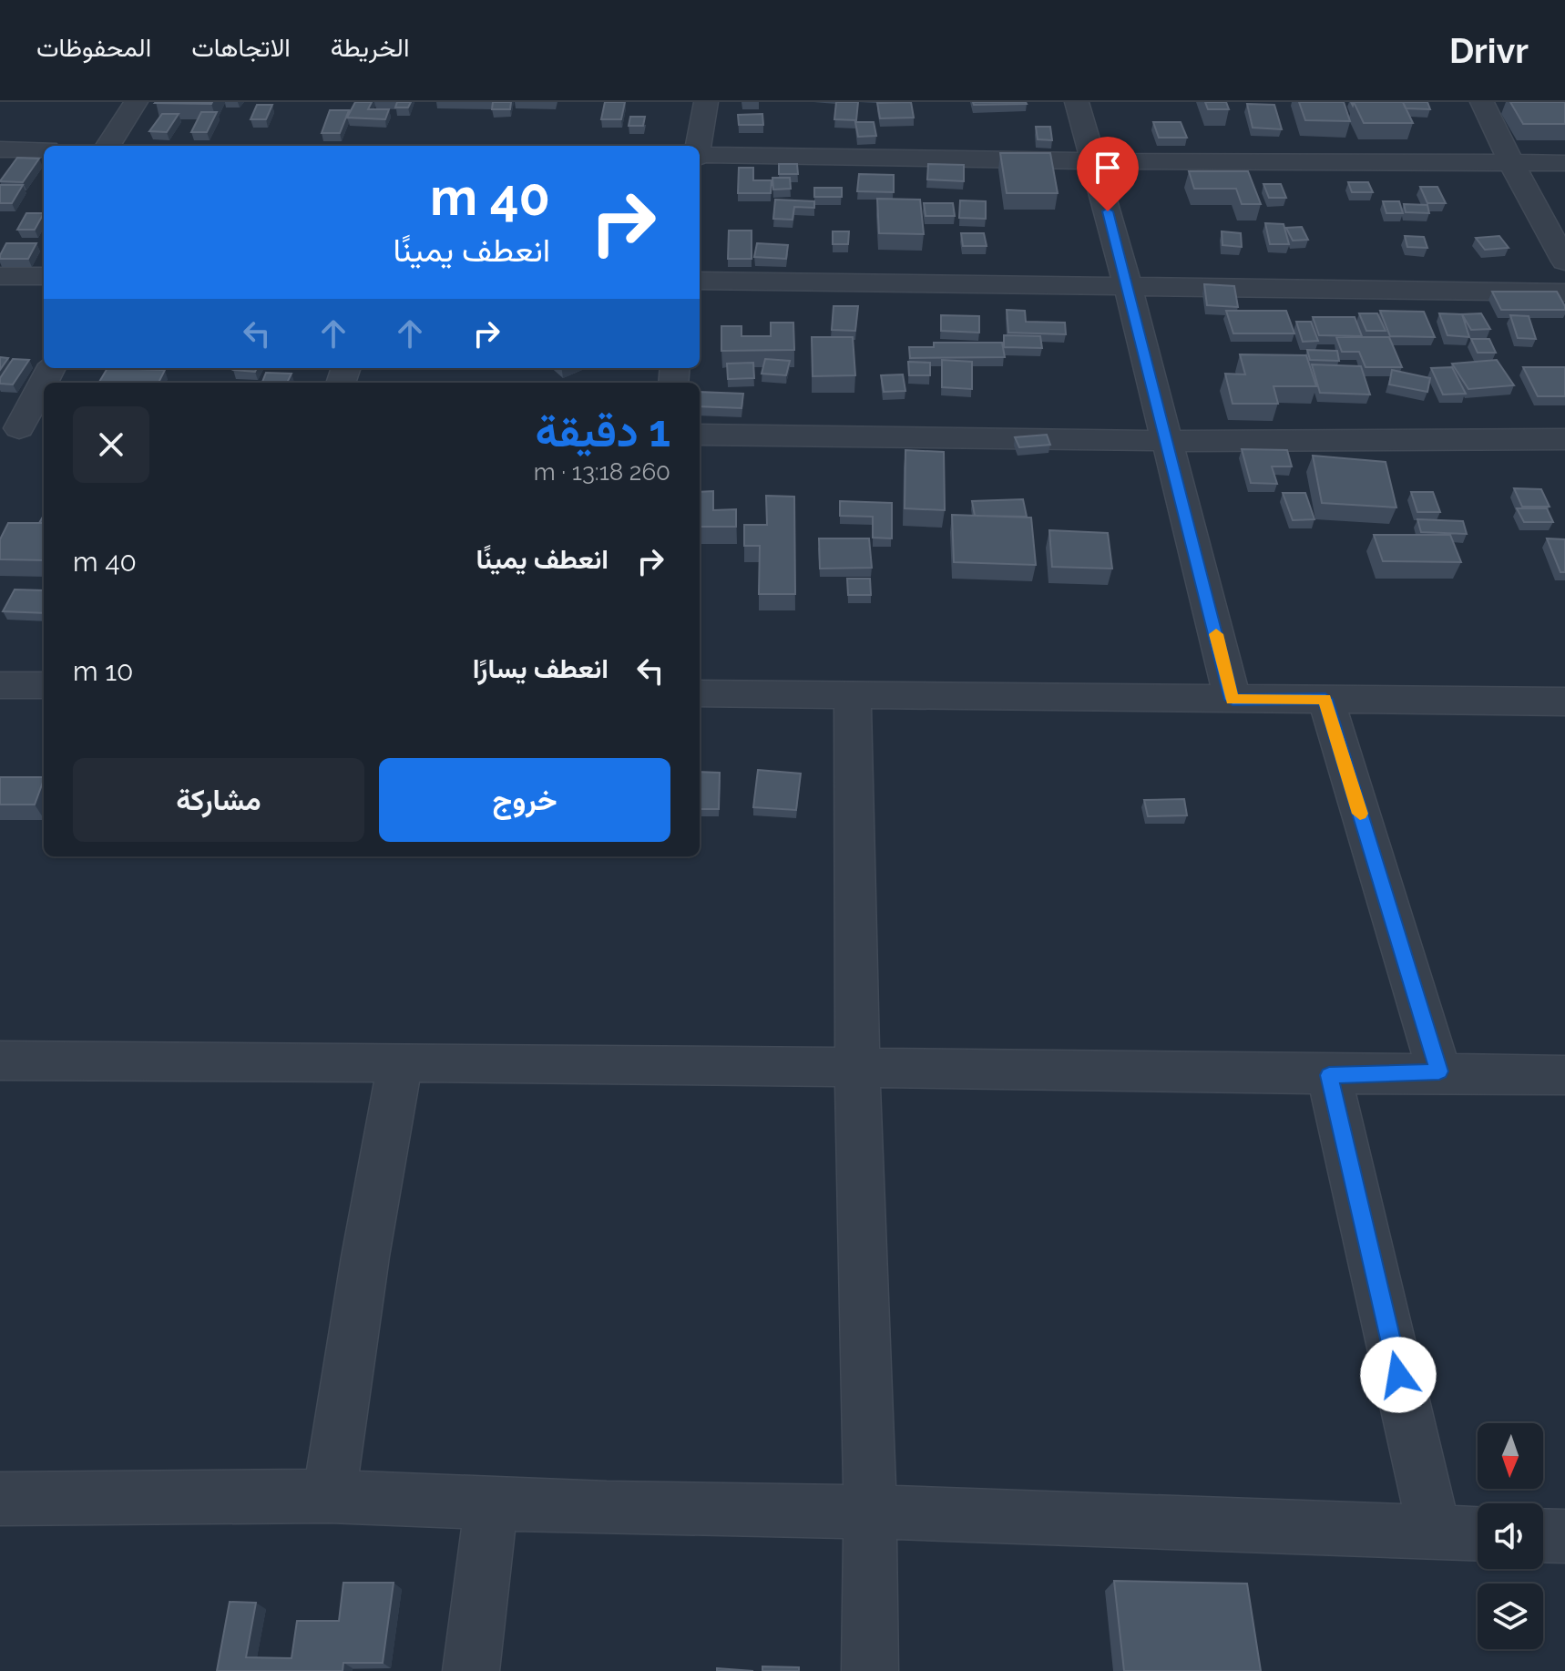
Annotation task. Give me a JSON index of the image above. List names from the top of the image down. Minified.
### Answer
{"north":"bottom","page":{"header":"Drivr","nav":["الخريطة","الاتجاهات","المحفوظات"],"turn":["40 m","انعطف يمينًا"],"heading":["1 دقيقة","260 m · 13:18"],"list":[{"name":"انعطف يمينًا","value":"40 m"},{"name":"انعطف يسارًا","value":"10 m"}],"buttons":["خروج","مشاركة"]}}
